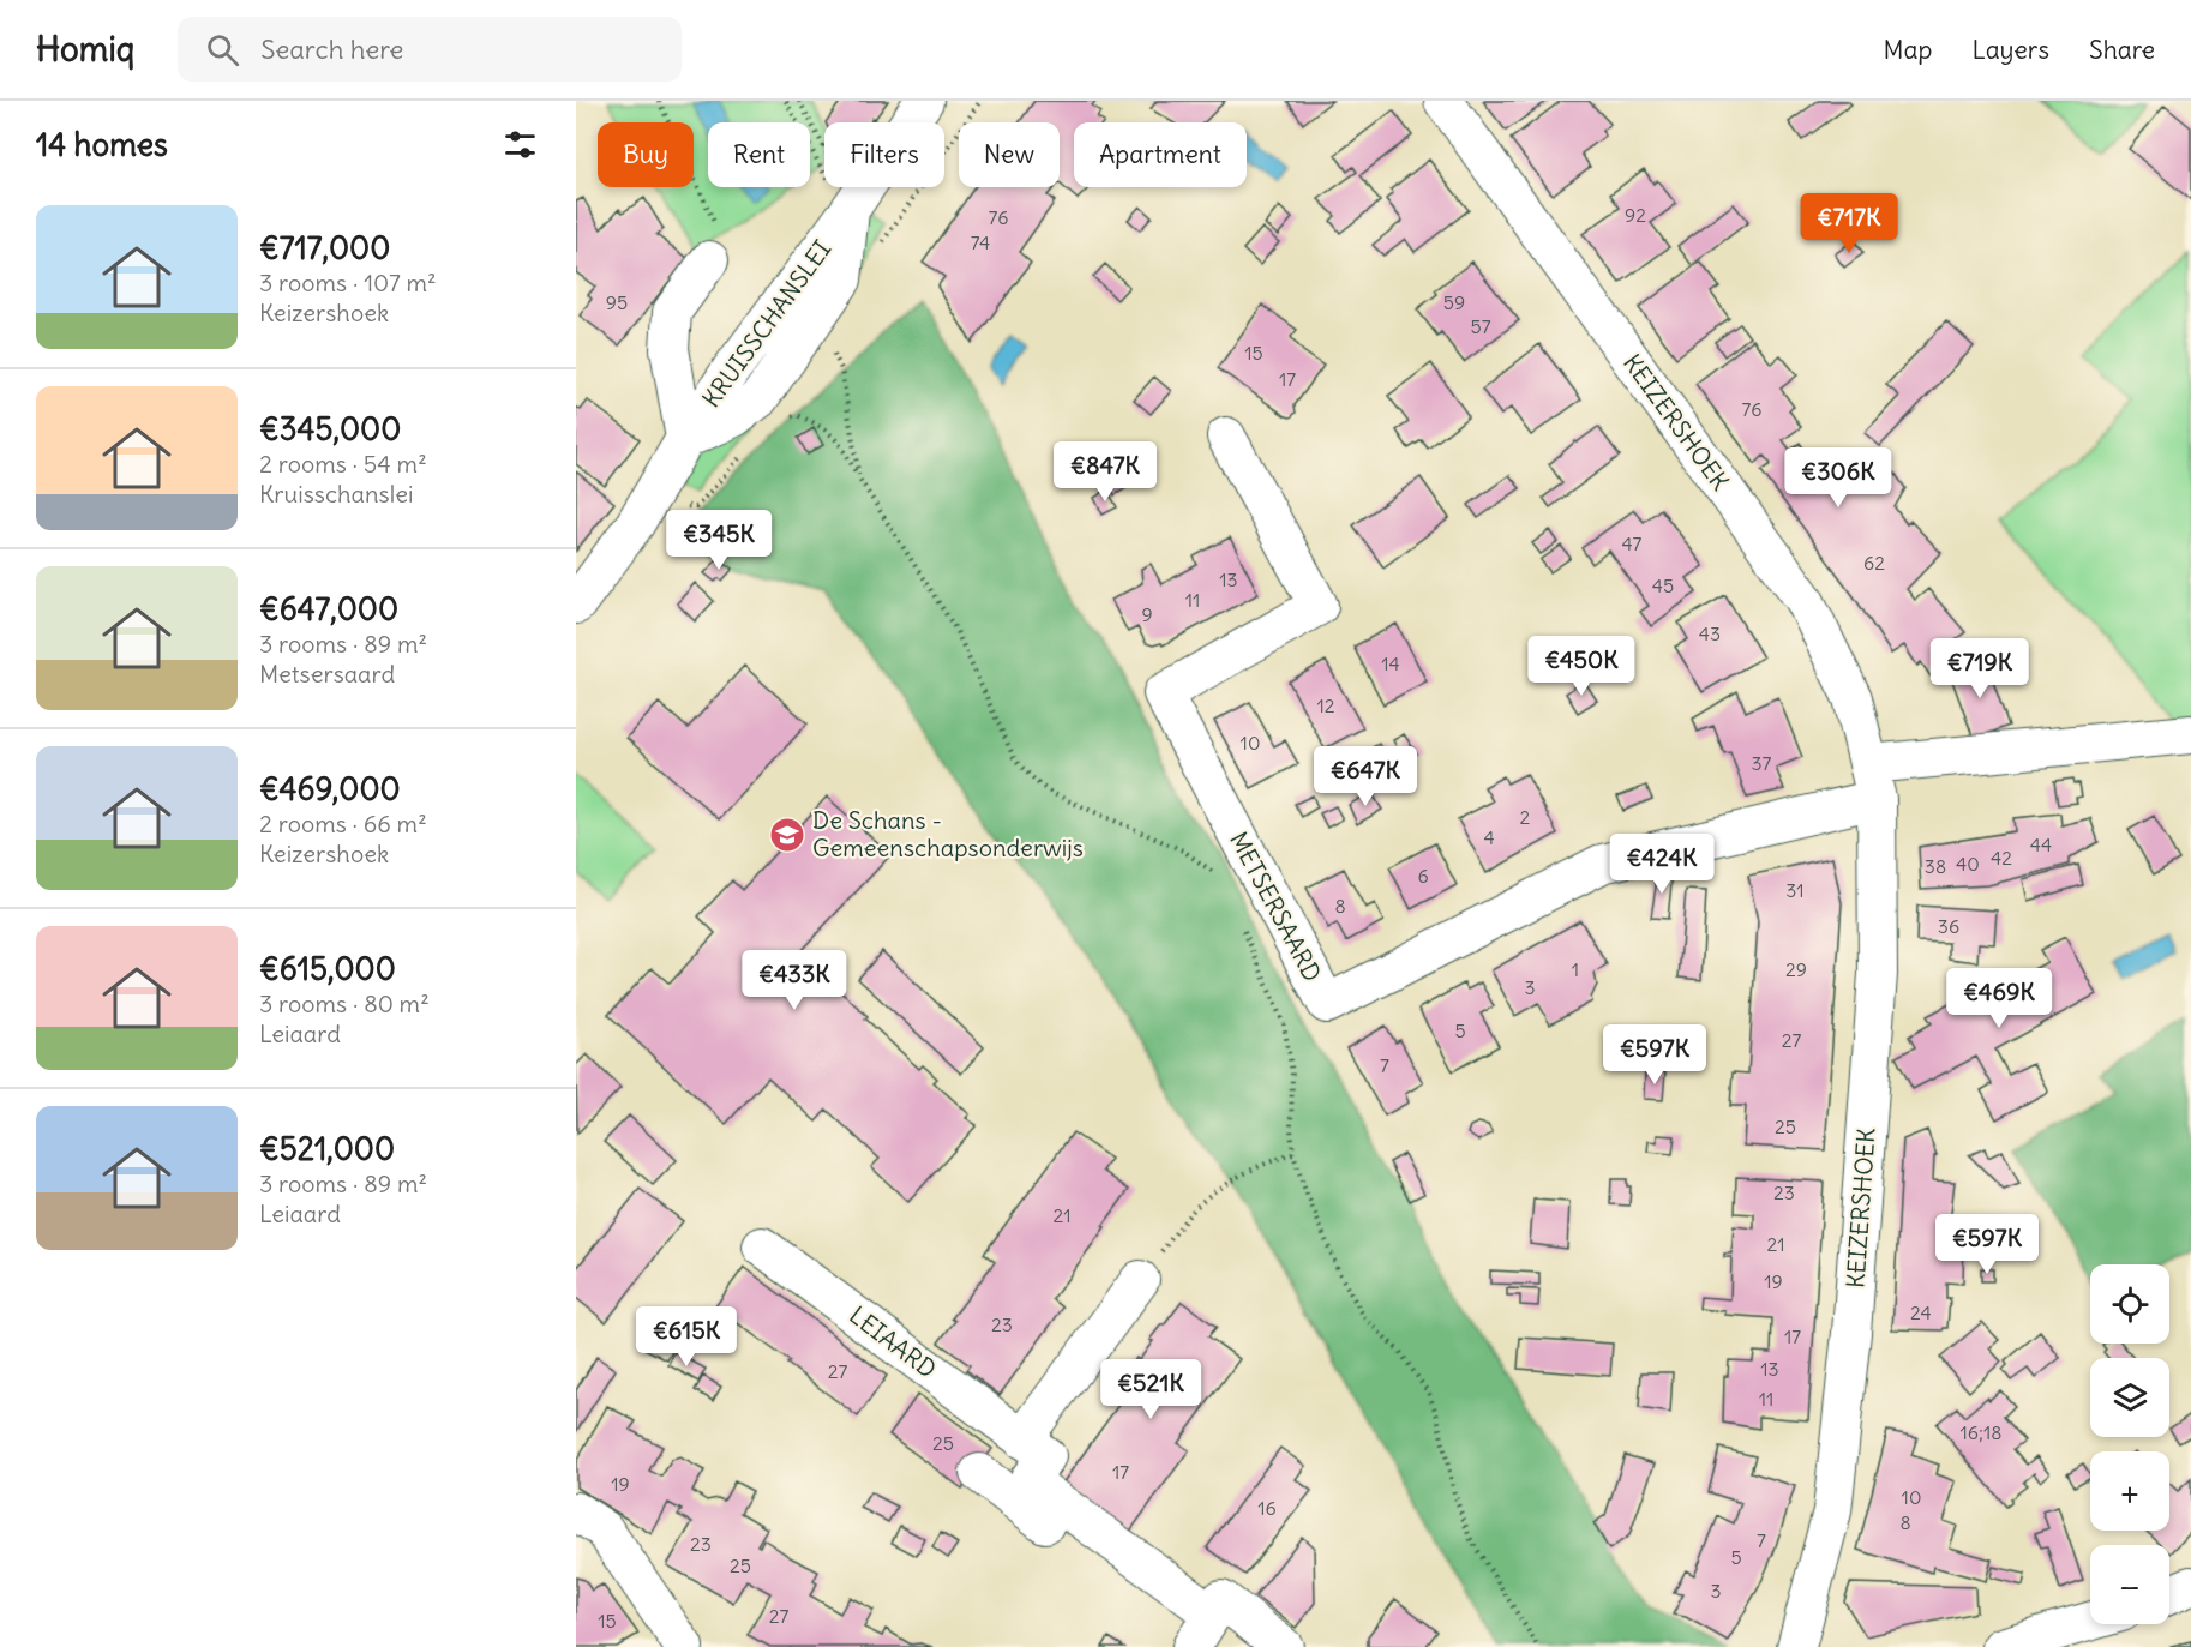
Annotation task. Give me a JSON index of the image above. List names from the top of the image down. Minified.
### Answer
{"streets":{"street":["KRUISSCHANSLEI","KEIZERSHOEK","METSERSAARD","LEIAARD"]},"crossings":[["KEIZERSHOEK","METSERSAARD"]],"places":{"school or university":["De Schans - Gemeenschapsonderwijs"]},"house_numbers":["92","76","74","95","59","57","15","17","76","47","62","13","45","11","9","43","14","12","10","37","2","4","44","42","40","38","6","31","8","36","1","29","3","5","27","7","25","23","21","21","19","24","23","17","13","27","11","16;18","25","17","19","10","16","8","7","23","5","25","3","27","15"],"page":{"header":"Homiq","search":"Search here","nav":["Map","Layers","Share"],"heading":"14 homes","chip":["Buy","Rent","Filters","New","Apartment"],"list":[{"name":"€717,000","note":"3 rooms · 107 m² · Keizershoek"},{"name":"€345,000","note":"2 rooms · 54 m² · Kruisschanslei"},{"name":"€647,000","note":"3 rooms · 89 m² · Metsersaard"},{"name":"€469,000","note":"2 rooms · 66 m² · Keizershoek"},{"name":"€615,000","note":"3 rooms · 80 m² · Leiaard"},{"name":"€521,000","note":"3 rooms · 89 m² · Leiaard"}],"price":["€717K","€847K","€306K","€345K","€450K","€719K","€647K","€424K","€433K","€469K","€597K","€597K","€615K","€521K"],"map_buttons":["+","−"]}}
